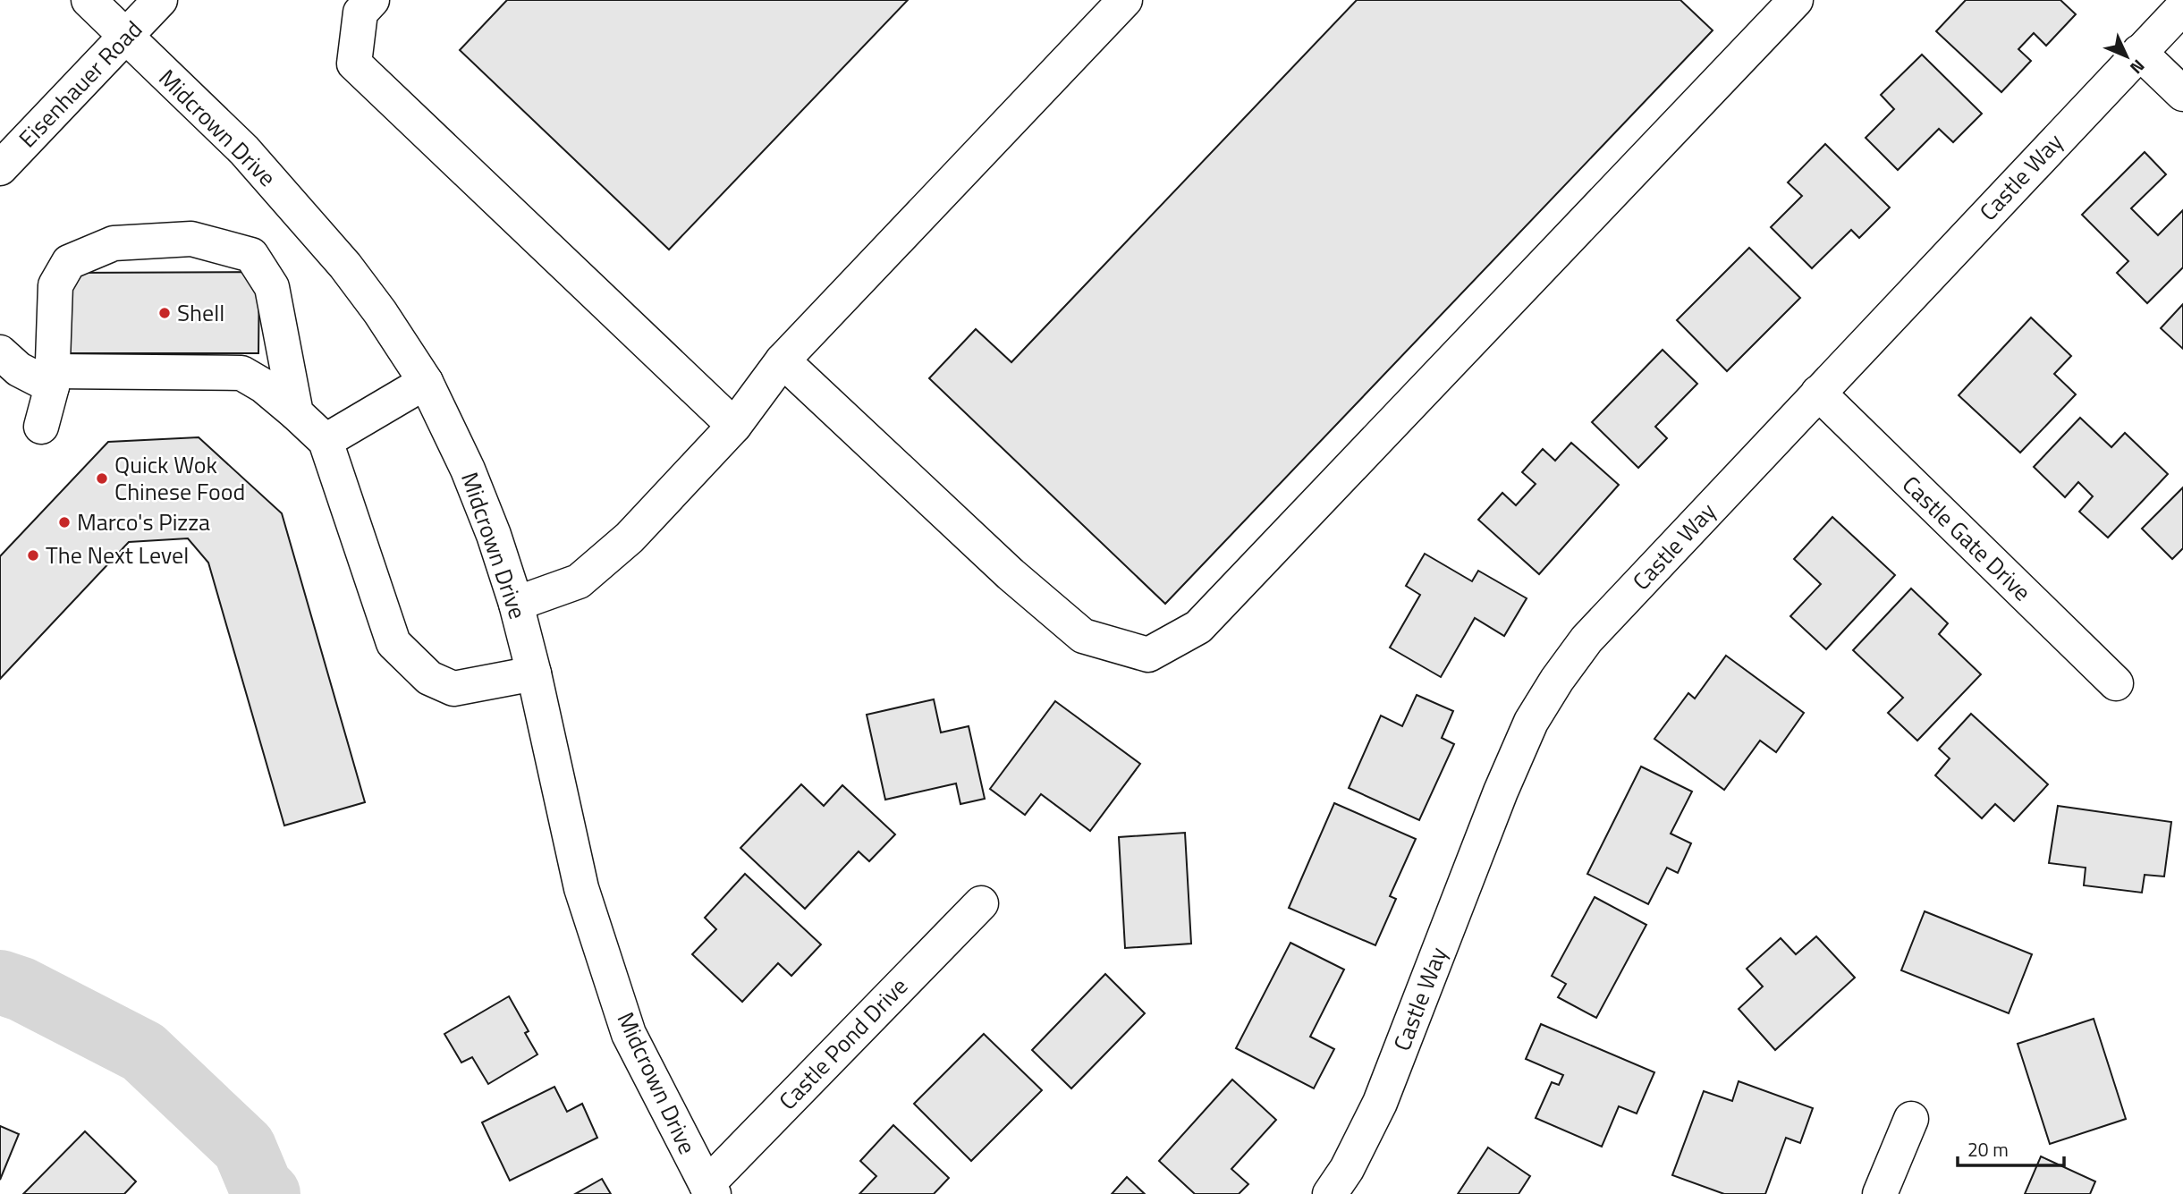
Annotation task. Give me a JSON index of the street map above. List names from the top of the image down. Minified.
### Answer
{"streets":{"street":["Eisenhauer Road","Midcrown Drive","Castle Way","Castle Gate Drive","Castle Pond Drive"]},"crossings":[["Eisenhauer Road","Midcrown Drive"],["Midcrown Drive","Castle Pond Drive"],["Castle Way","Castle Gate Drive"]],"places":["Shell","Quick Wok Chinese Food","Marco's Pizza","The Next Level"],"scale_bar":"20 m","north":"bottom right"}
